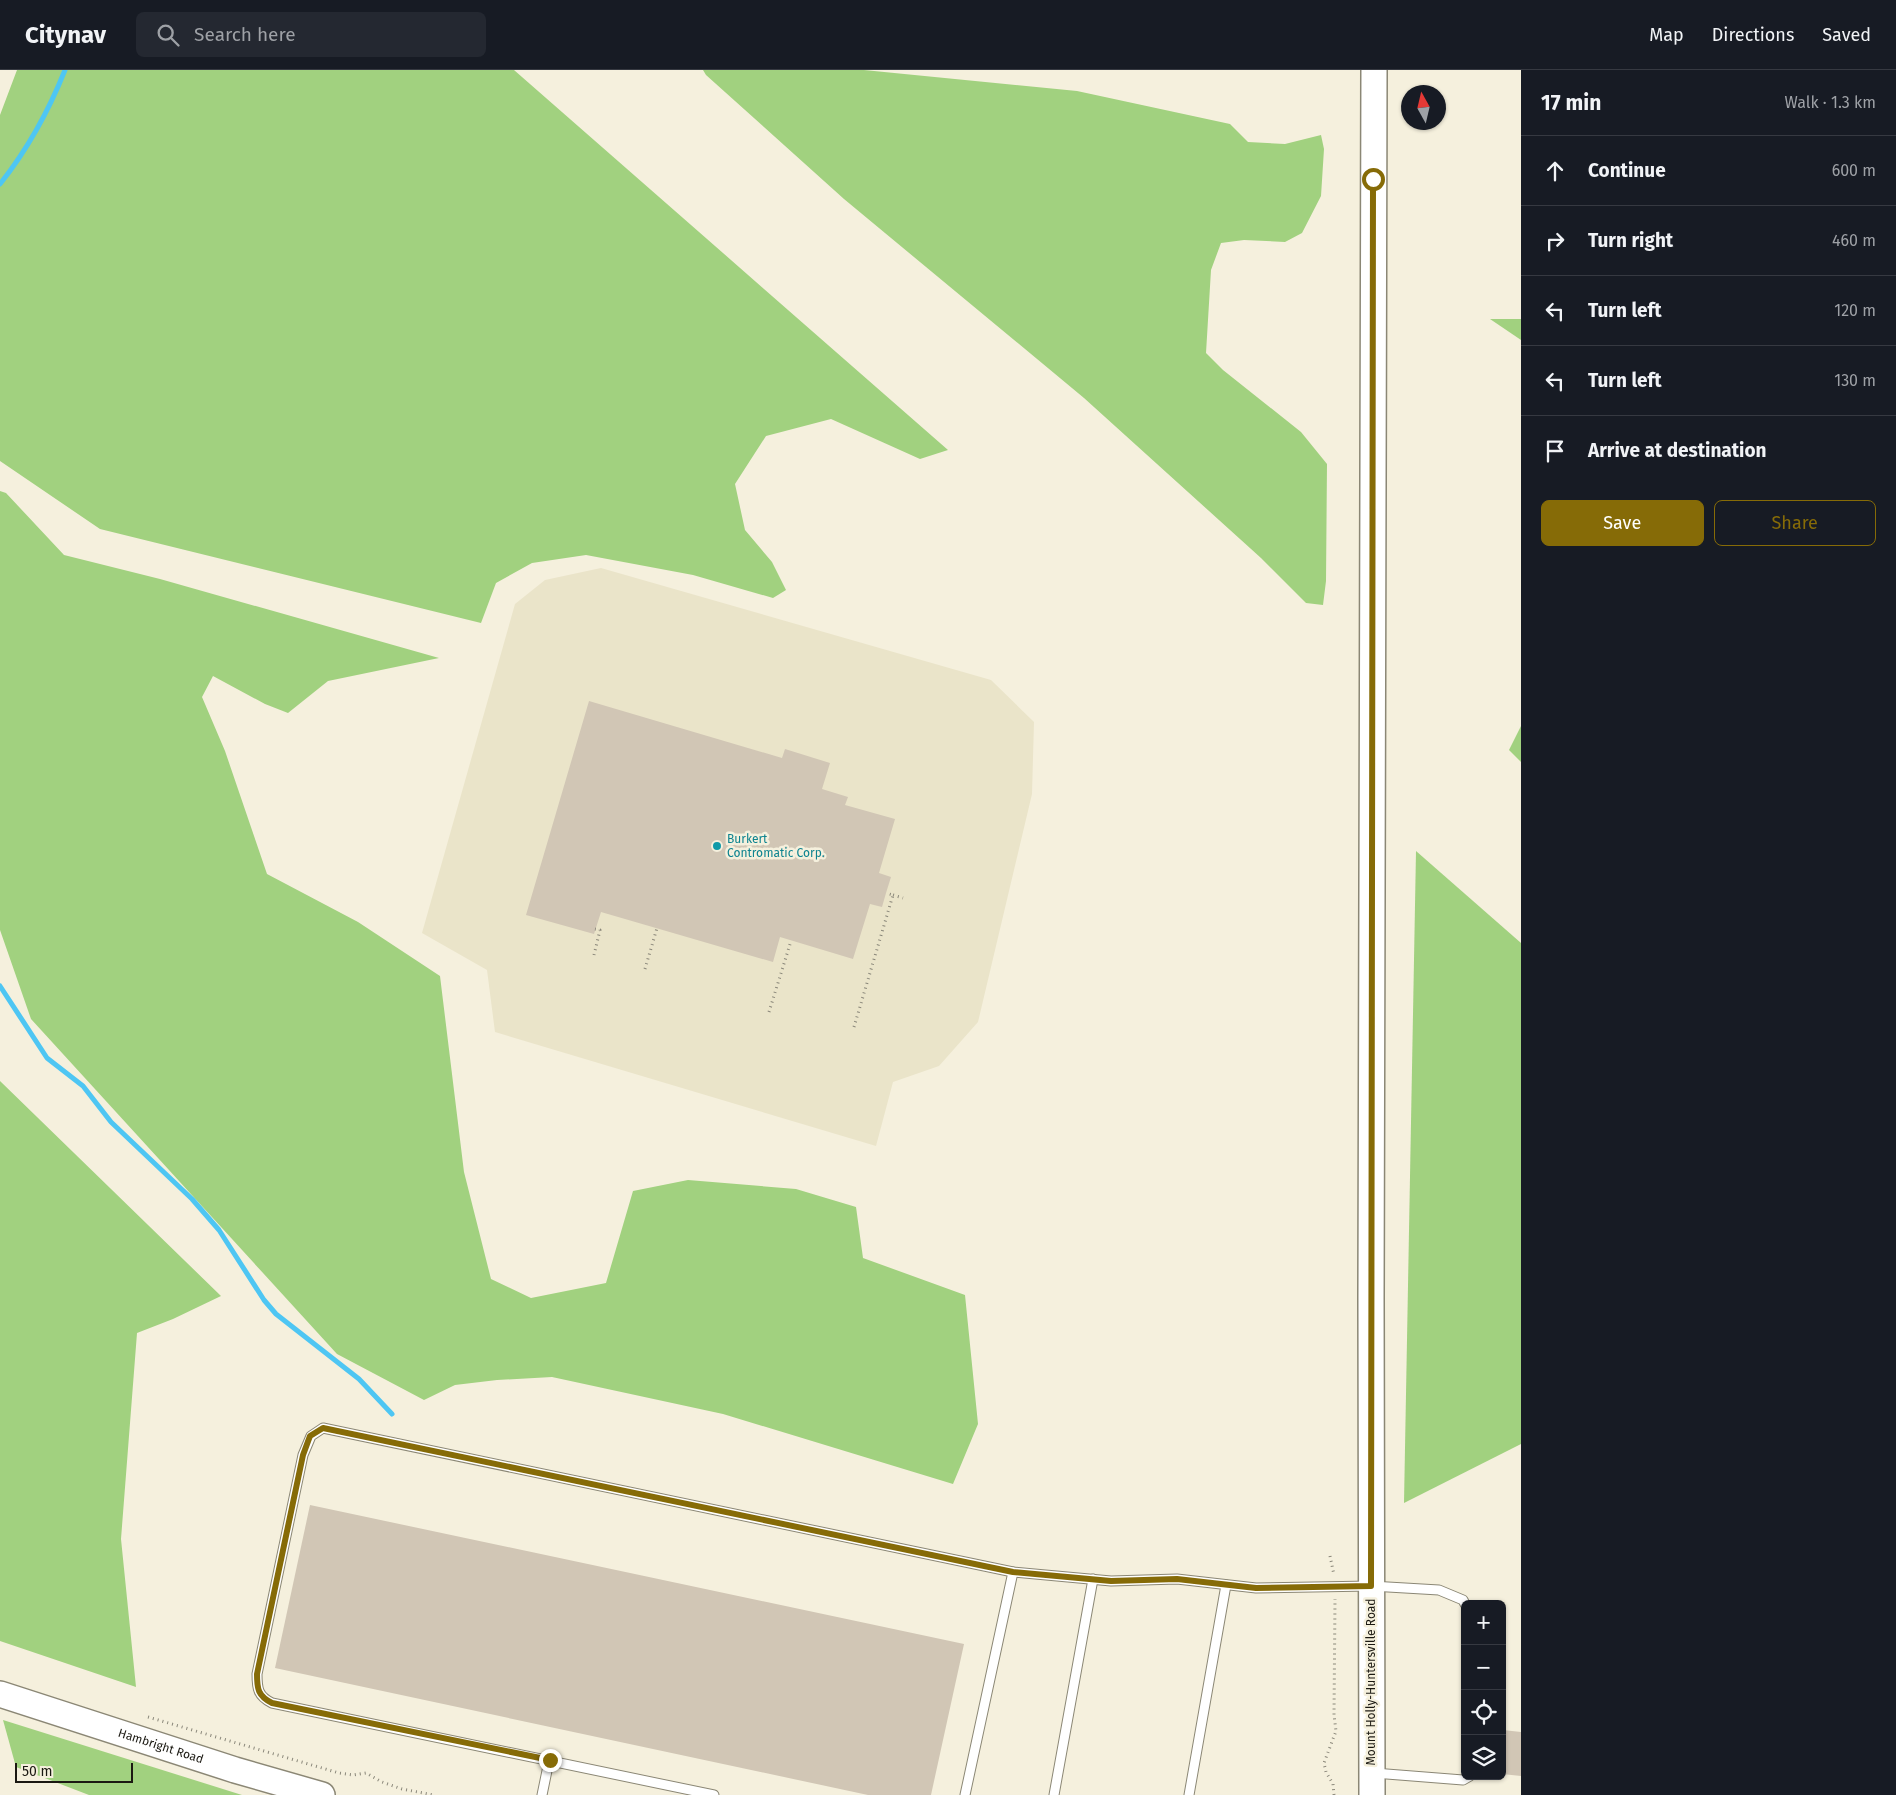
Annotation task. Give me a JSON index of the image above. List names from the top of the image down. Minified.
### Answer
{"streets":{"main road":["Mount Holly-Huntersville Road","Hambright Road"]},"places":["Burkert Contromatic Corp."],"scale_bar":"50 m","north":"top","page":{"header":"Citynav","search":"Search here","nav":["Map","Directions","Saved"],"heading":["17 min","Walk · 1.3 km"],"list":[["Continue","600 m"],["Turn right","460 m"],["Turn left","120 m"],["Turn left","130 m"],"Arrive at destination"],"buttons":["Save","Share"],"map_buttons":["+","−"],"scale":"50 m"}}
